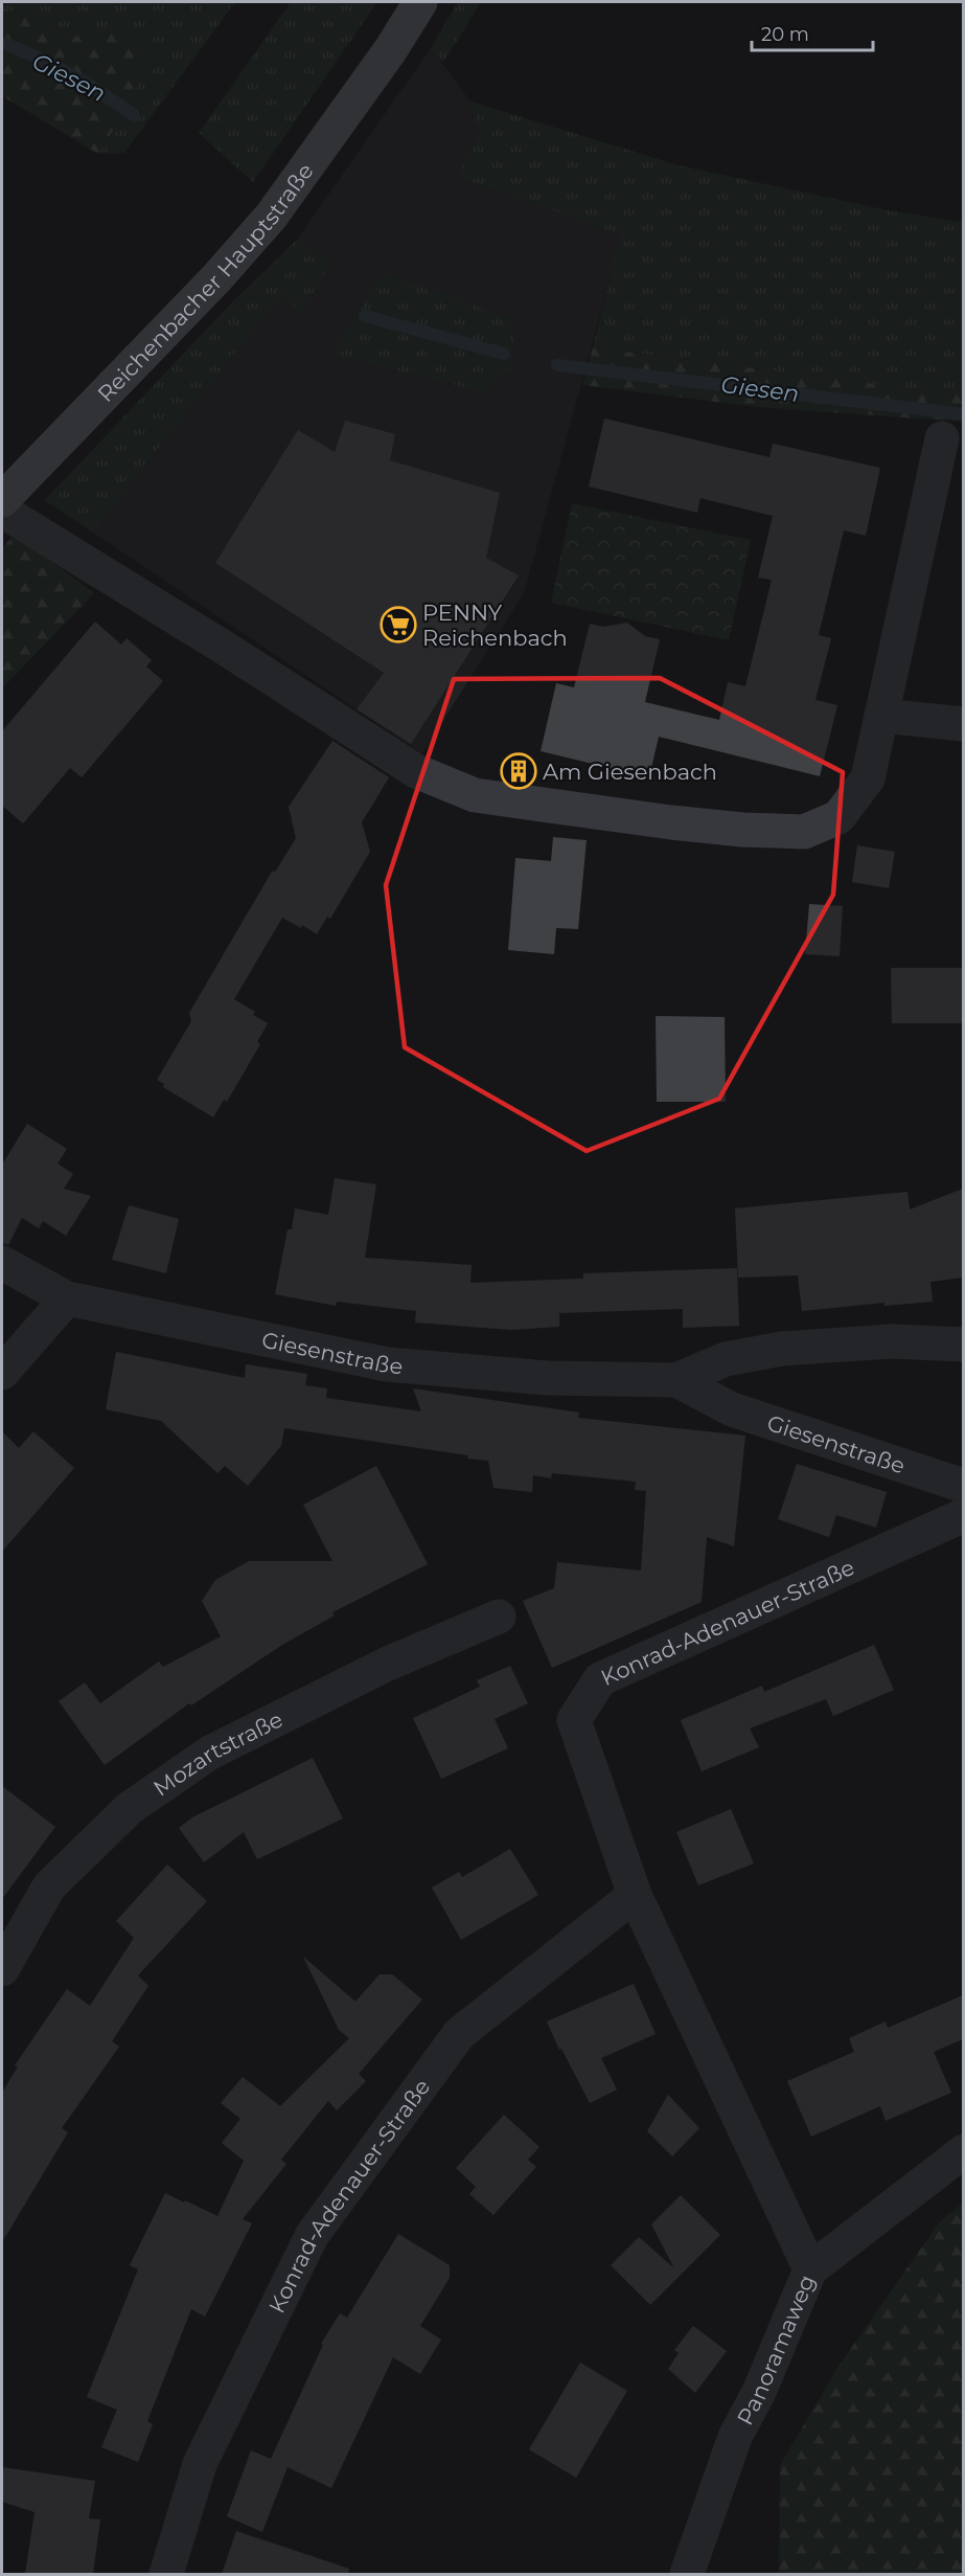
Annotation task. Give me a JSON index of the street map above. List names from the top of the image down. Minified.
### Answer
{"streets":{"main road":["Reichenbacher Hauptstraße"],"street":["Giesenstraße","Konrad-Adenauer-Straße","Mozartstraße","Panoramaweg"]},"crossings":[["Konrad-Adenauer-Straße","Panoramaweg"]],"water":["Giesen"],"places":{"supermarket":["PENNY Reichenbach"],"building":["Am Giesenbach"]},"scale_bar":"20 m"}
